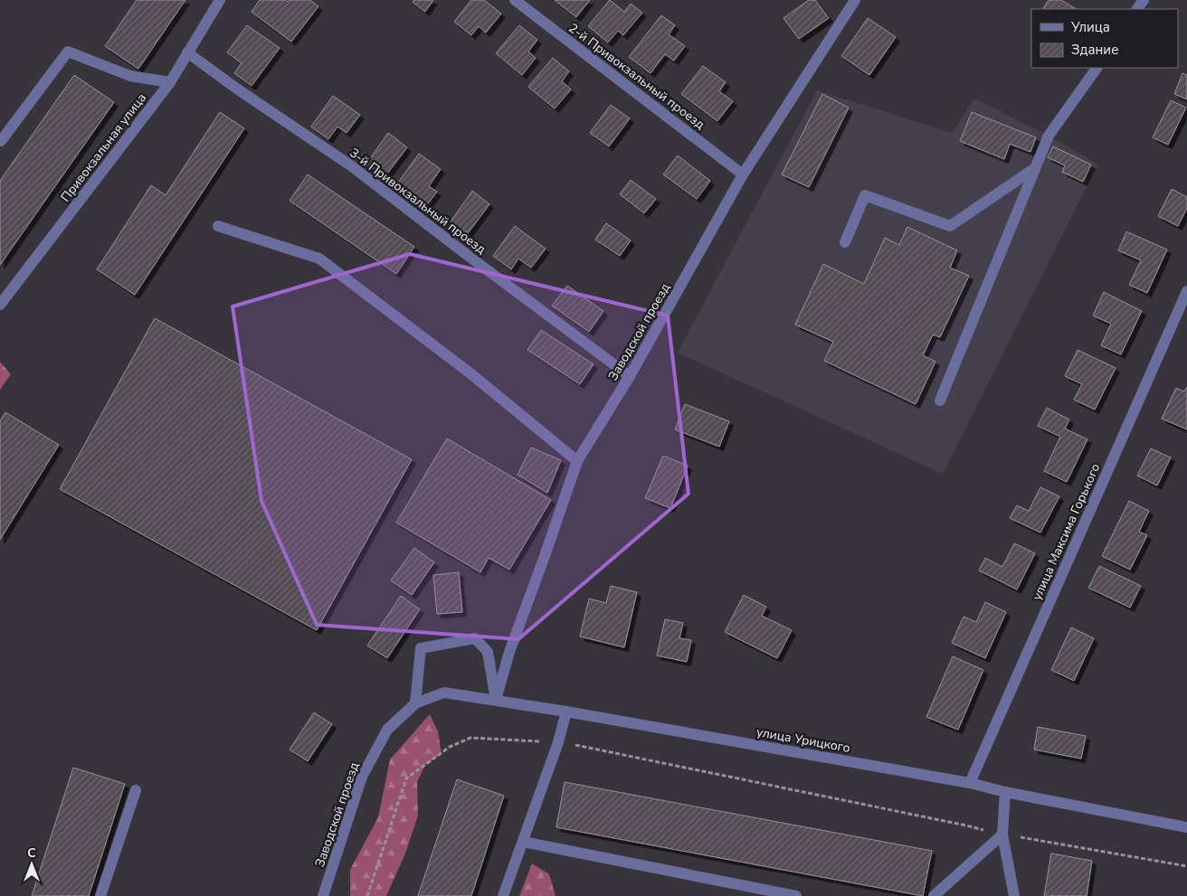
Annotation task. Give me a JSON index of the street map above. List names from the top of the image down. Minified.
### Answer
{"streets":{"street":["2-й Привокзальный проезд","Привокзальная улица","3-й Привокзальный проезд","Заводской проезд","улица Максима Горького","улица Урицкого"]},"crossings":[["2-й Привокзальный проезд","Заводской проезд"],["Привокзальная улица","3-й Привокзальный проезд"],["3-й Привокзальный проезд","Заводской проезд"],["Заводской проезд","улица Урицкого"],["улица Максима Горького","улица Урицкого"]],"legend":["Улица","Здание"],"north":"top"}
